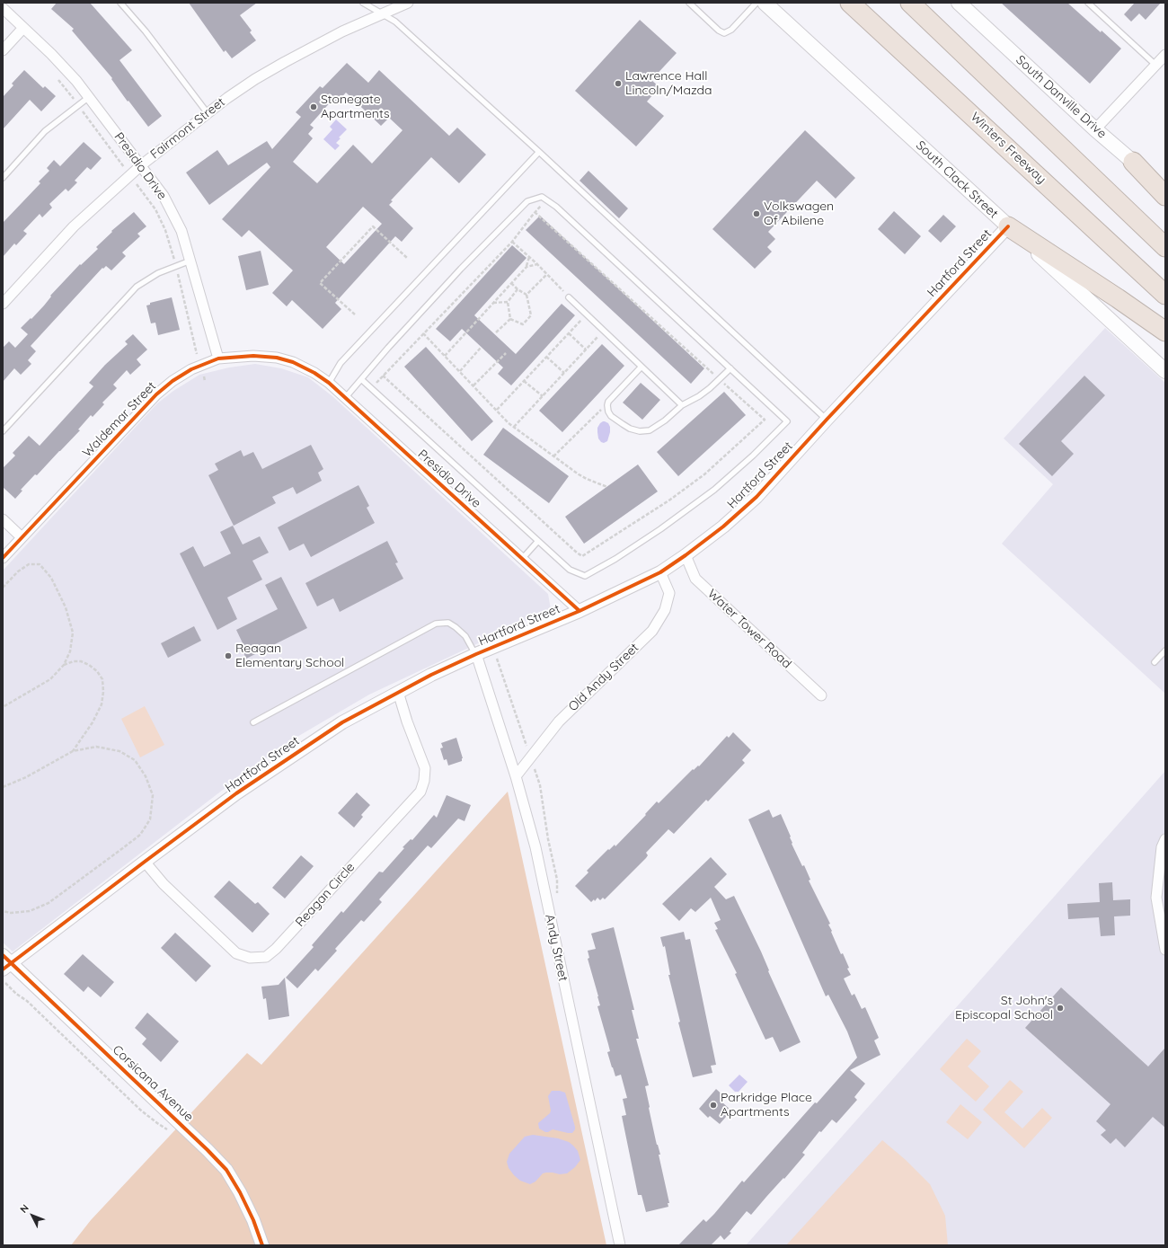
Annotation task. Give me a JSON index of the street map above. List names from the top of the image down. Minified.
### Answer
{"streets":{"highway":["Winters Freeway"],"main road":["South Danville Drive","South Clack Street"],"street":["Fairmont Street","Presidio Drive","Hartford Street","Waldemar Street","Water Tower Road","Old Andy Street","Reagan Circle","Andy Street","Corsicana Avenue"]},"crossings":[["Fairmont Street","Presidio Drive"],["Presidio Drive","Hartford Street"],["Presidio Drive","Waldemar Street"],["South Clack Street","Hartford Street"],["Hartford Street","Water Tower Road"],["Hartford Street","Old Andy Street"],["Hartford Street","Reagan Circle"],["Hartford Street","Andy Street"],["Hartford Street","Corsicana Avenue"],["Old Andy Street","Andy Street"]],"places":["Lawrence Hall Lincoln/Mazda","Stonegate Apartments","Volkswagen Of Abilene","Reagan Elementary School","St John's Episcopal School","Parkridge Place Apartments"],"north":"top left"}
